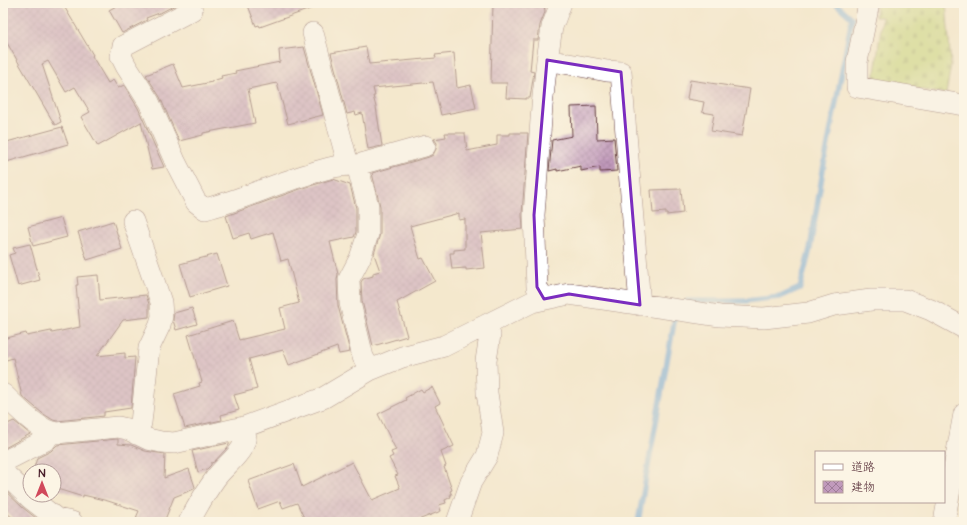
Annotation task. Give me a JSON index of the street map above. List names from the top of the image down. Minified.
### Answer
{"legend":["道路","建物"],"north":"top"}
